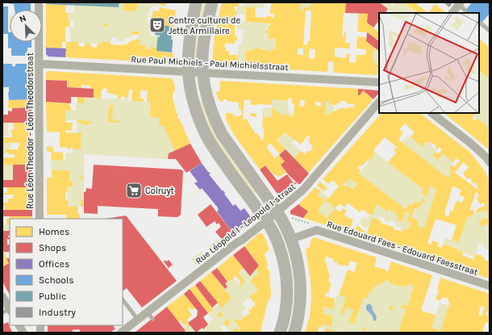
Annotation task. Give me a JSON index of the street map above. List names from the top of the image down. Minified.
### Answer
{"streets":{"street":["Rue Paul Michiels - Paul Michielsstraat","Rue Léon Theodor - Léon Theodorstraat","Rue Léopold I - Leopold I-straat","Rue Edouard Faes - Edouard Faesstraat"]},"crossings":[["Rue Paul Michiels - Paul Michielsstraat","Rue Léon Theodor - Léon Theodorstraat"]],"places":{"theatre":["Centre culturel de Jette Armillaire"],"supermarket":["Colruyt"]},"legend":["Homes","Shops","Offices","Schools","Public","Industry"],"north":"top left"}
